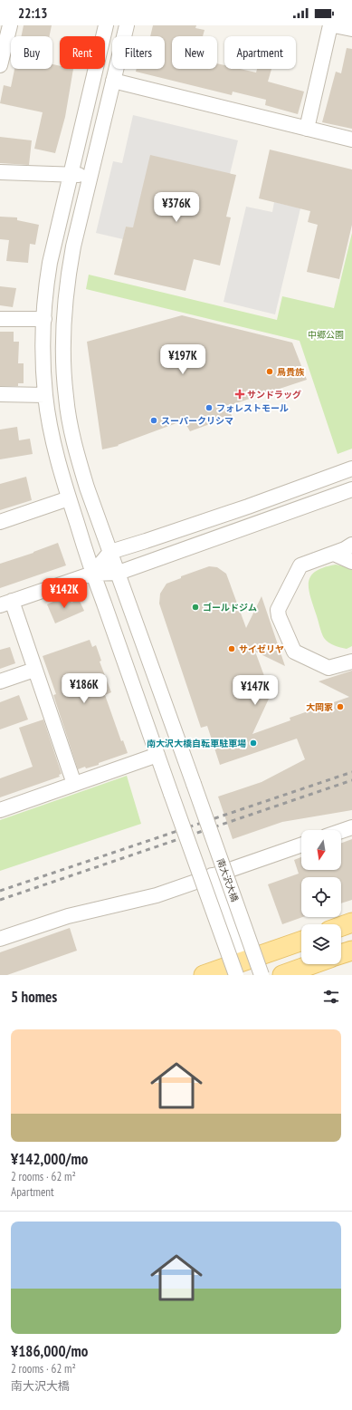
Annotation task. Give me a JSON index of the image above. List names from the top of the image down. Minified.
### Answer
{"streets":{"street":["南大沢大橋"]},"parks":["中郷公園"],"places":{"other":["鳥貴族","フォレストモール","スーパークリシマ","ゴールドジム","サイゼリヤ","大岡家","南大沢大橋自転車駐車場"],"health":["サンドラッグ"]},"north":"bottom","page":{"status":"22:13","chip":["Buy","Rent","Filters","New","Apartment"],"price":["¥376K","¥197K","¥142K","¥186K","¥147K"],"heading":"5 homes","list":[{"name":"¥142,000/mo","note":"2 rooms · 62 m² · Apartment"},{"name":"¥186,000/mo","note":"2 rooms · 62 m² · 南大沢大橋"}]}}
